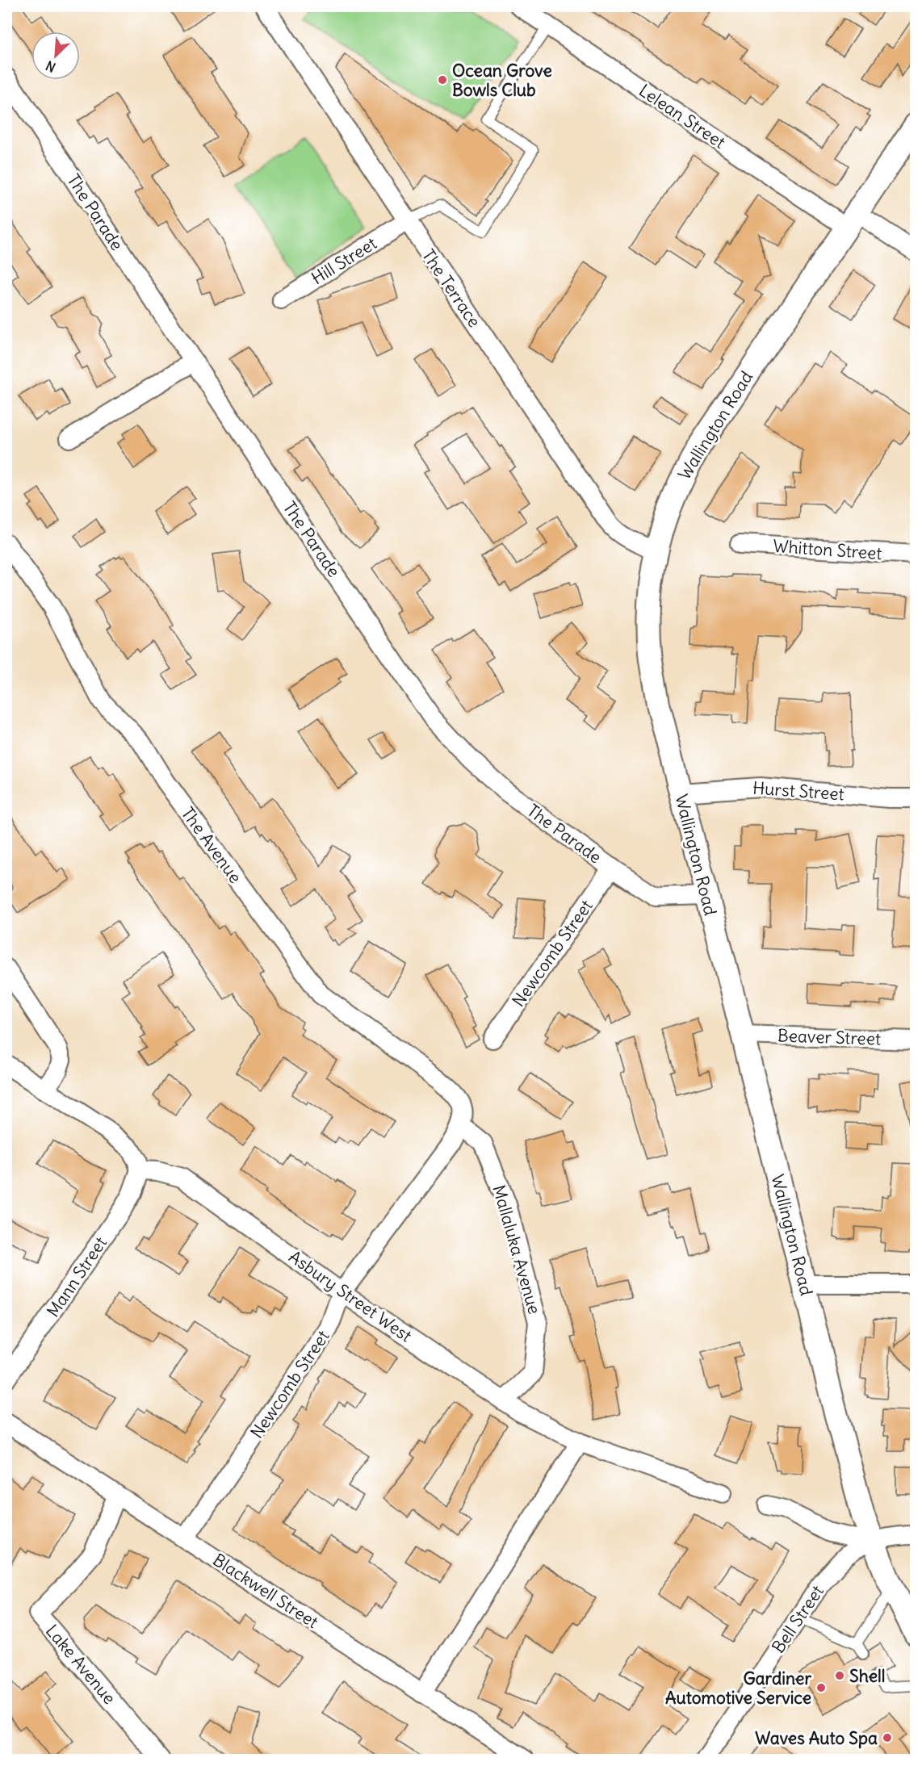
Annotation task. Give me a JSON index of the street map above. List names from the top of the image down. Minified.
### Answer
{"streets":{"street":["Lelean Street","The Parade","Hill Street","The Terrace","Wallington Road","Whitton Street","Hurst Street","The Avenue","Newcomb Street","Beaver Street","Mallaluka Avenue","Mann Street","Asbury Street West","Blackwell Street","Bell Street","Lake Avenue"]},"crossings":[["Lelean Street","Wallington Road"],["The Parade","Wallington Road"],["The Parade","Newcomb Street"],["Hill Street","The Terrace"],["The Terrace","Wallington Road"],["Wallington Road","Hurst Street"],["Wallington Road","Beaver Street"],["Wallington Road","Bell Street"],["The Avenue","Newcomb Street"],["Newcomb Street","Mallaluka Avenue"],["Newcomb Street","Asbury Street West"],["Newcomb Street","Blackwell Street"],["Mallaluka Avenue","Asbury Street West"],["Mann Street","Asbury Street West"],["Blackwell Street","Lake Avenue"]],"places":["Ocean Grove Bowls Club","Shell","Gardiner Automotive Service","Waves Auto Spa"],"north":"bottom left"}
